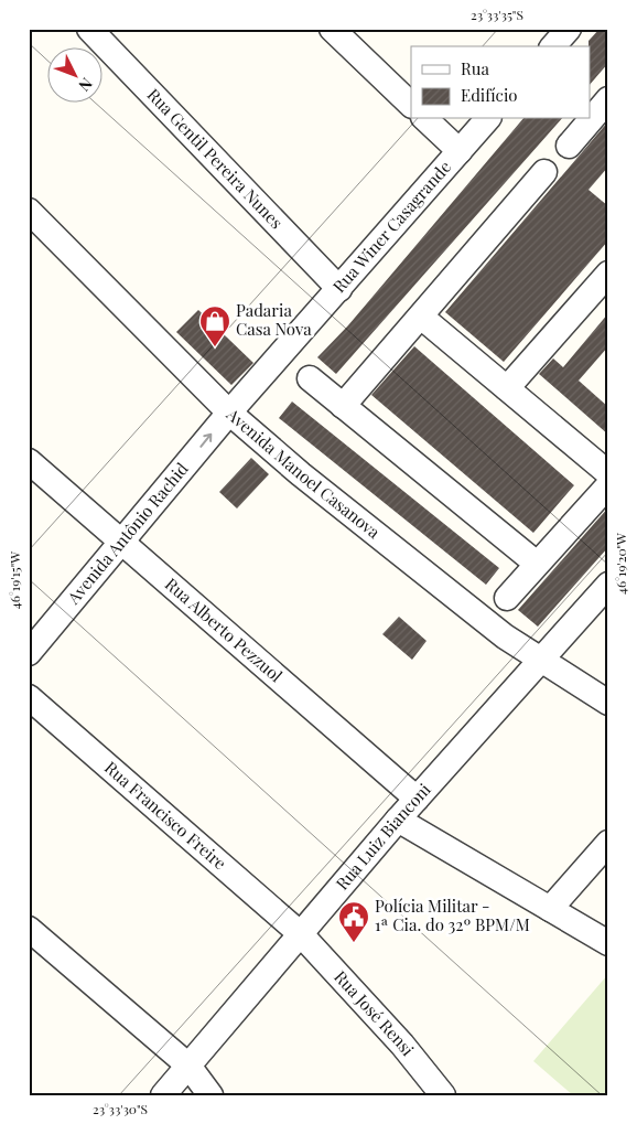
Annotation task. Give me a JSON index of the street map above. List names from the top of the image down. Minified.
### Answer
{"streets":{"street":["Rua Gentil Pereira Nunes","Rua Winer Casagrande","Avenida Manoel Casanova","Avenida Antônio Rachid","Rua Alberto Pezzuol","Rua Francisco Freire","Rua Luiz Bianconi","Rua José Rensi"]},"crossings":[["Rua Gentil Pereira Nunes","Rua Winer Casagrande"],["Rua Winer Casagrande","Avenida Manoel Casanova"],["Rua Winer Casagrande","Avenida Antônio Rachid"],["Avenida Manoel Casanova","Avenida Antônio Rachid"],["Avenida Manoel Casanova","Rua Luiz Bianconi"],["Avenida Antônio Rachid","Rua Alberto Pezzuol"],["Rua Alberto Pezzuol","Rua Luiz Bianconi"],["Rua Francisco Freire","Rua Luiz Bianconi"],["Rua Francisco Freire","Rua José Rensi"],["Rua Luiz Bianconi","Rua José Rensi"]],"one_way":["Avenida Antônio Rachid"],"places":{"shop":["Padaria Casa Nova"],"public building":["Polícia Militar - 1ª Cia. do 32º BPM/M"]},"legend":["Rua","Edifício"],"north":"bottom right","coordinates":["23°33'35\"S","46°19'20\"W","46°19'15\"W","23°33'30\"S"]}
